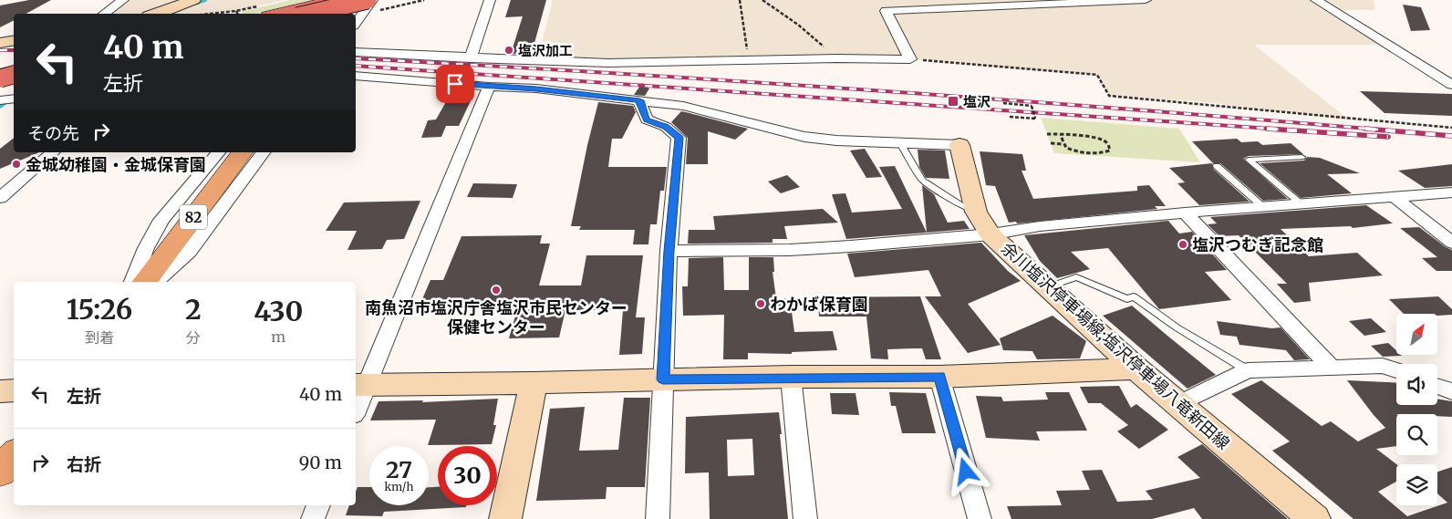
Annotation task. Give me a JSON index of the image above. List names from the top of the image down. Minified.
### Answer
{"streets":{"main road":["82"],"street":["余川塩沢停車場線;塩沢停車場八竜新田線"]},"places":{"other":["塩沢加工","金城幼稚園・金城保育園","塩沢つむぎ記念館","南魚沼市塩沢庁舎塩沢市民センター 保健センター","わかば保育園"],"transit":["塩沢"]},"north":"top right","page":{"turn":["40 m","左折"],"then":"その先","eta":["15:26","到着","2","分","430","m"],"list":[{"name":"左折","value":"40 m"},{"name":"右折","value":"90 m"}],"speed":"27 km/h","limit":"30"}}
